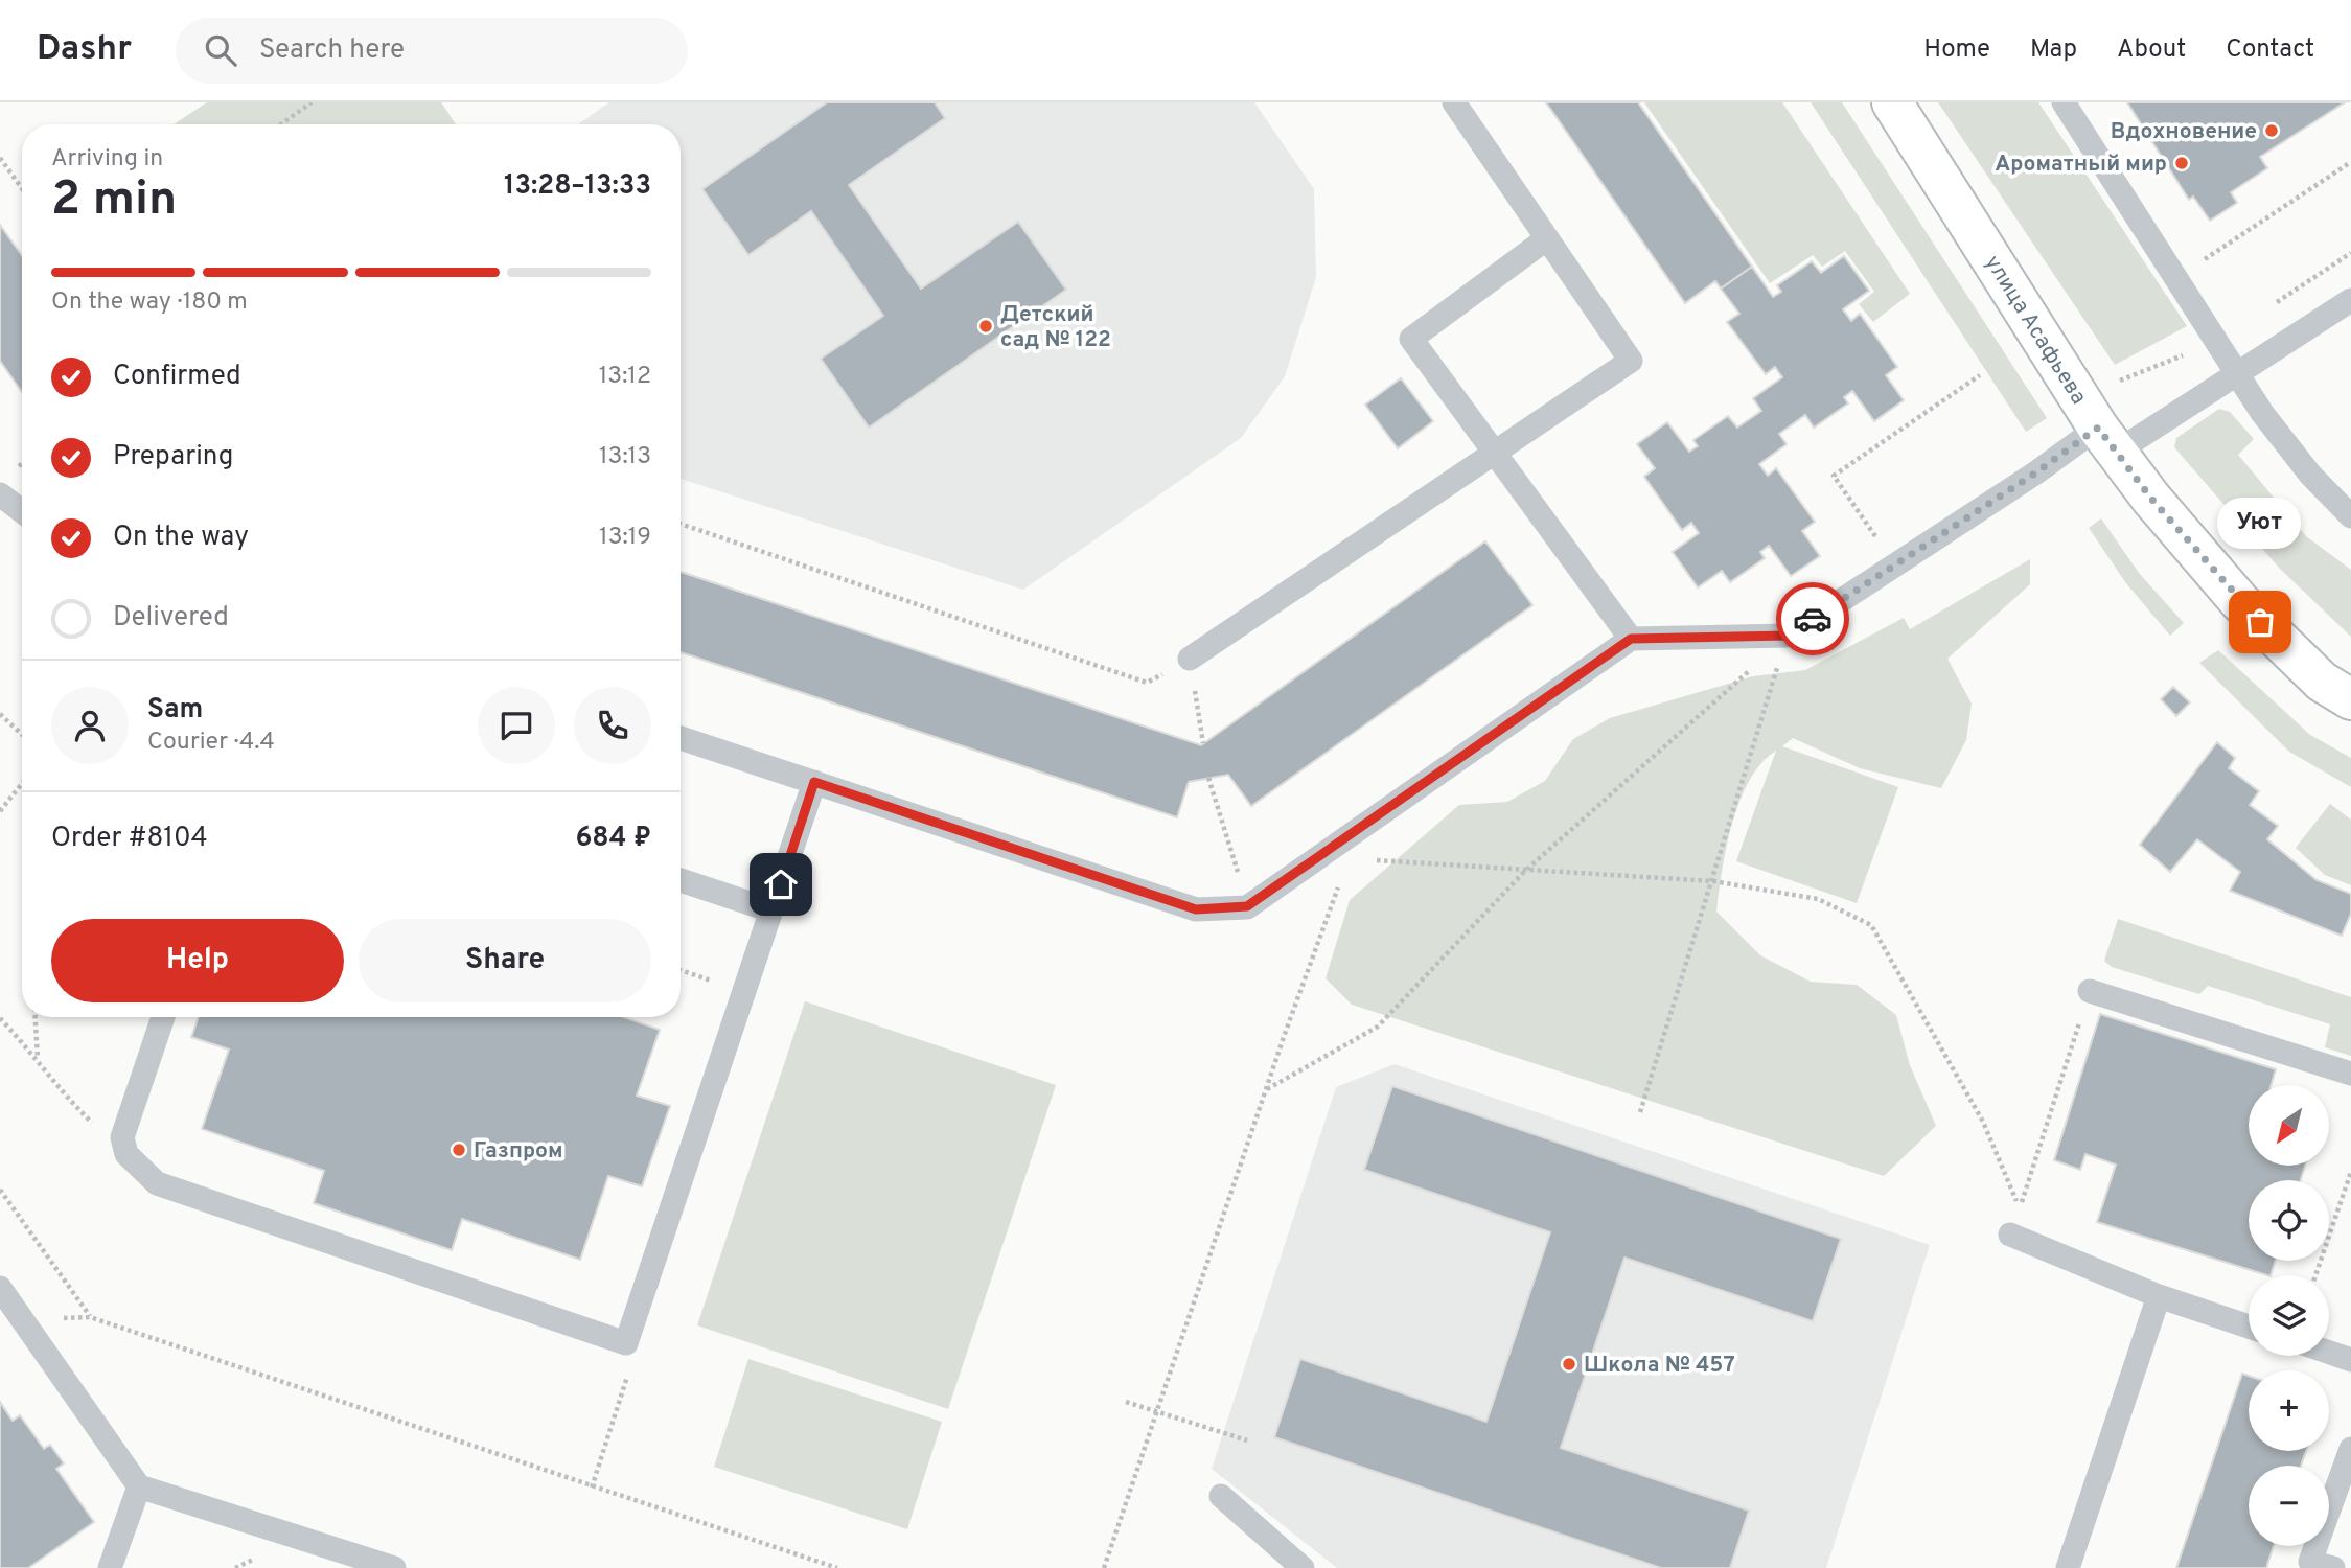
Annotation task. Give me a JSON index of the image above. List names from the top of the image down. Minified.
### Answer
{"streets":{"street":["улица Асафьева"]},"places":["Вдохновение","Ароматный мир","Детский сад № 122","Уют","Газпром","Школа № 457"],"north":"bottom left","page":{"header":"Dashr","search":"Search here","nav":["Home","Map","About","Contact"],"heading":["2 min","Arriving in","13:28–13:33"],"panel":["Sam","Courier · 4.4","Order #8104","684 ₽"],"bar":"On the way · 180 m","list":[["Confirmed","13:12"],["Preparing","13:13"],["On the way","13:19"],"Delivered"],"bubble":"Уют","buttons":["Help","Share"],"map_buttons":["+","−"]}}
